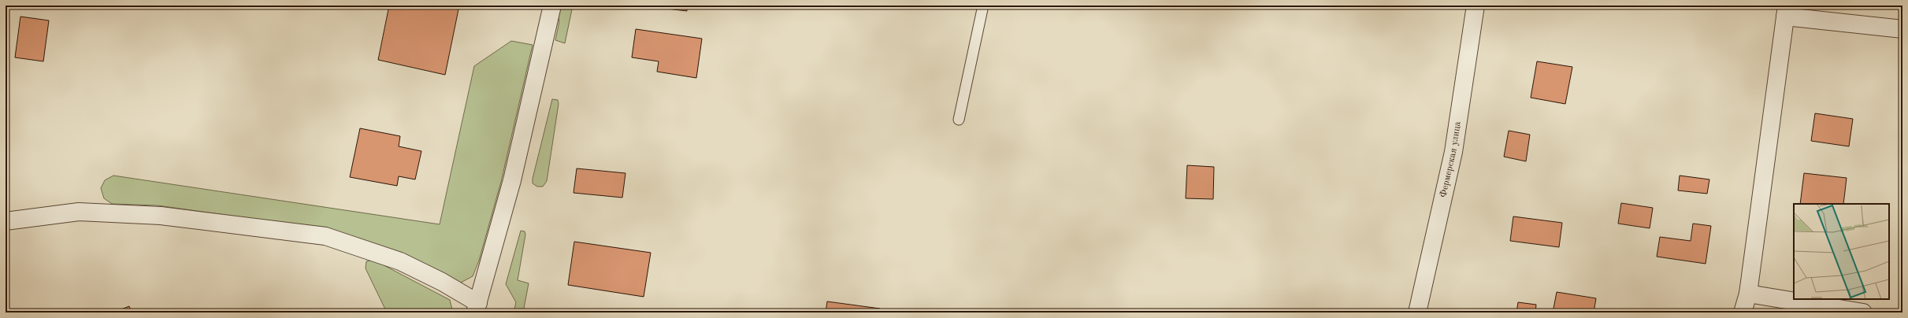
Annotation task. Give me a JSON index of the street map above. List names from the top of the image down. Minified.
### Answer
{"streets":{"street":["Фермерская улица"]}}
